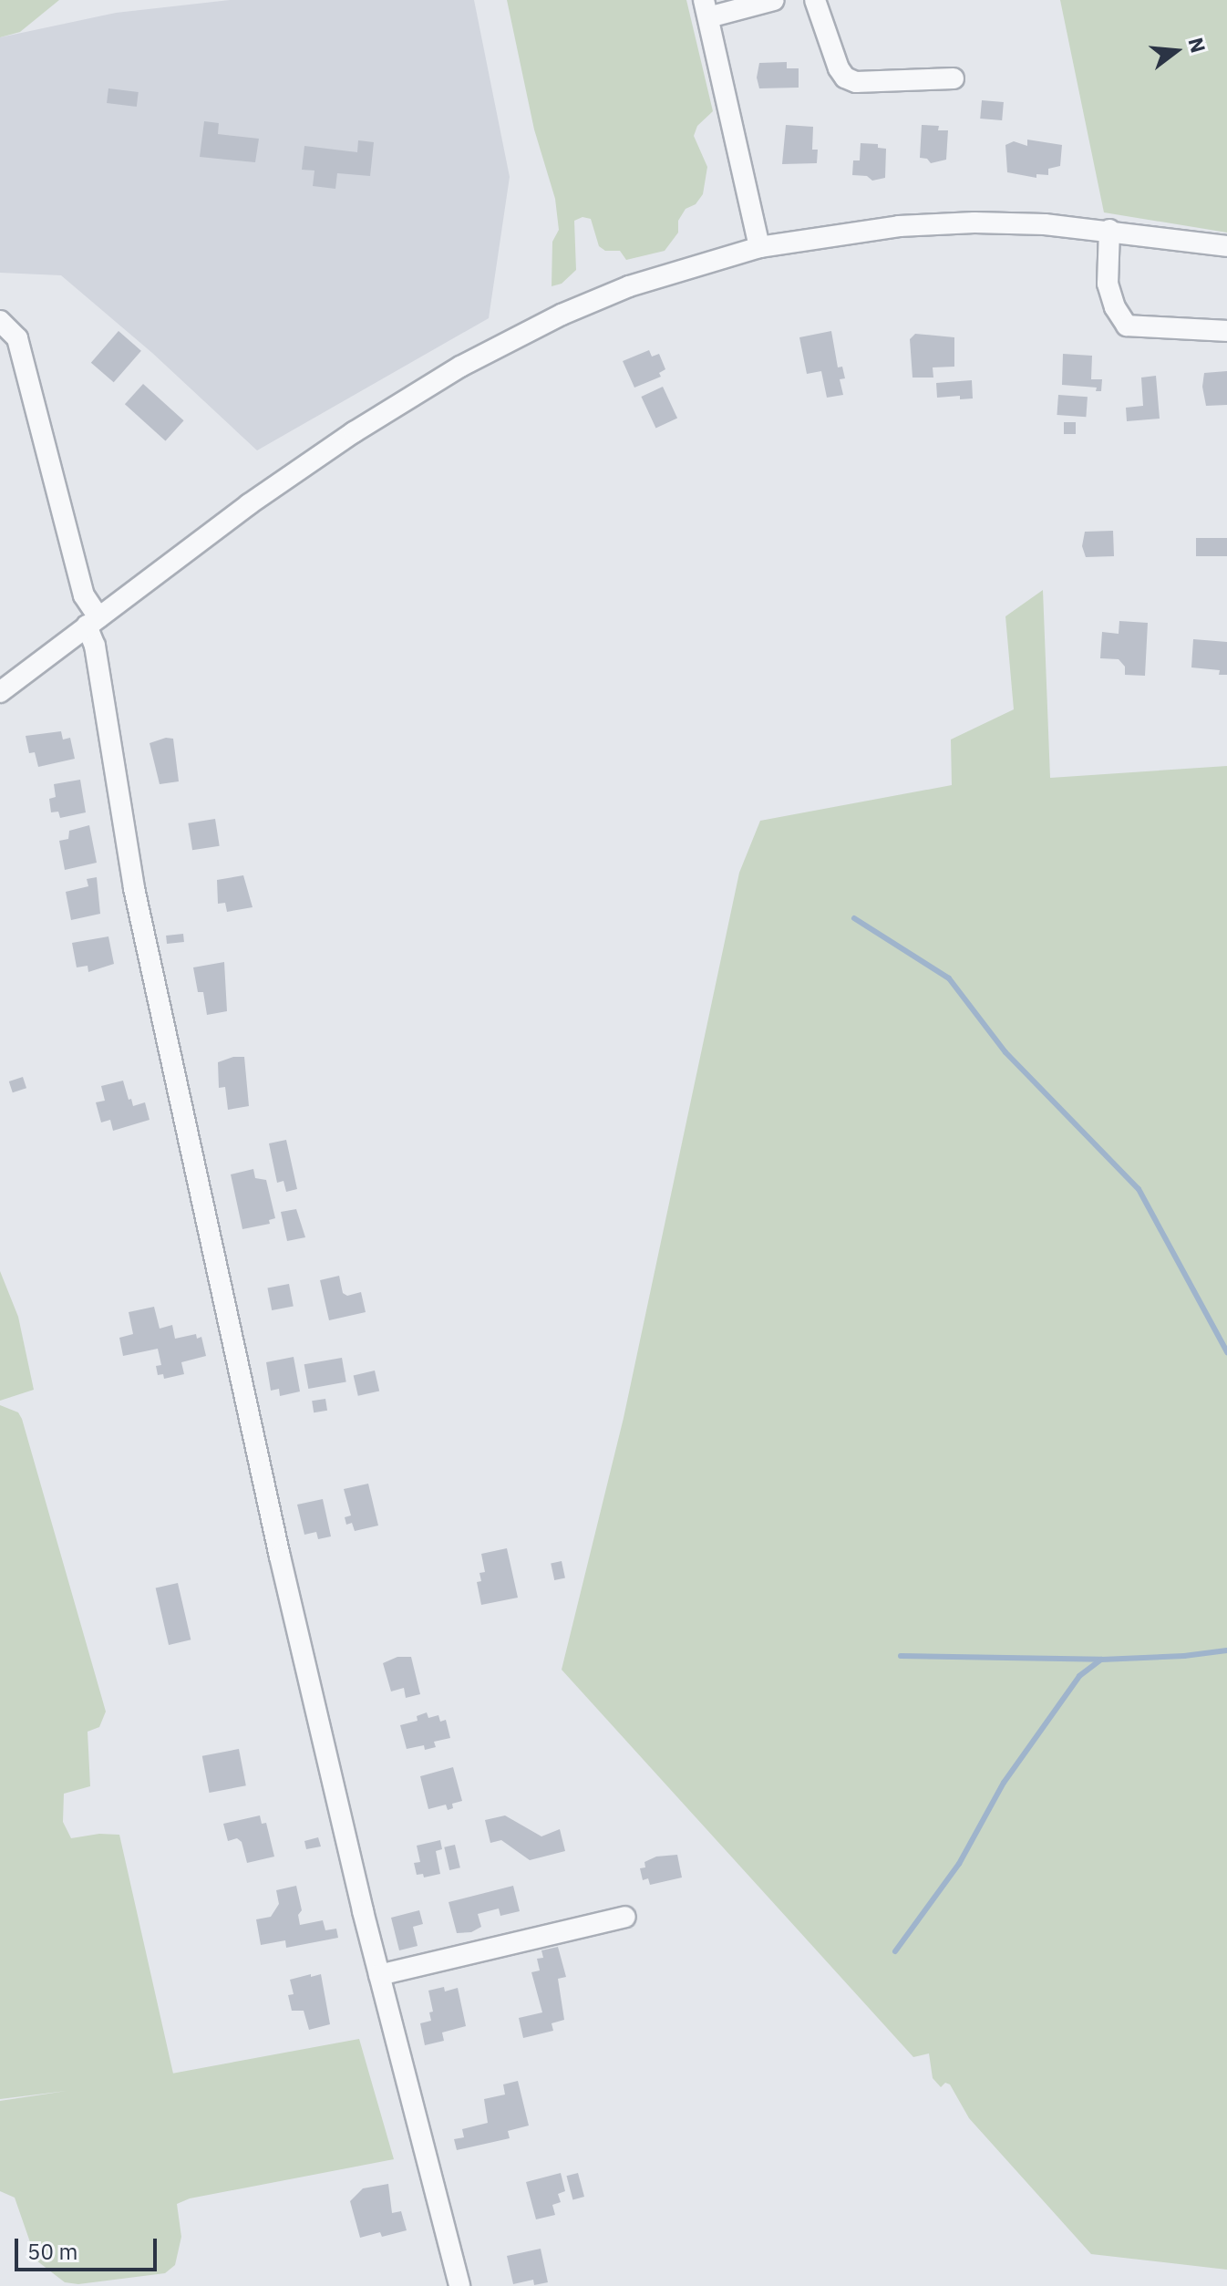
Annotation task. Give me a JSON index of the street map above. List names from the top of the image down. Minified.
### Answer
{"scale_bar":"50 m","north":"right"}
